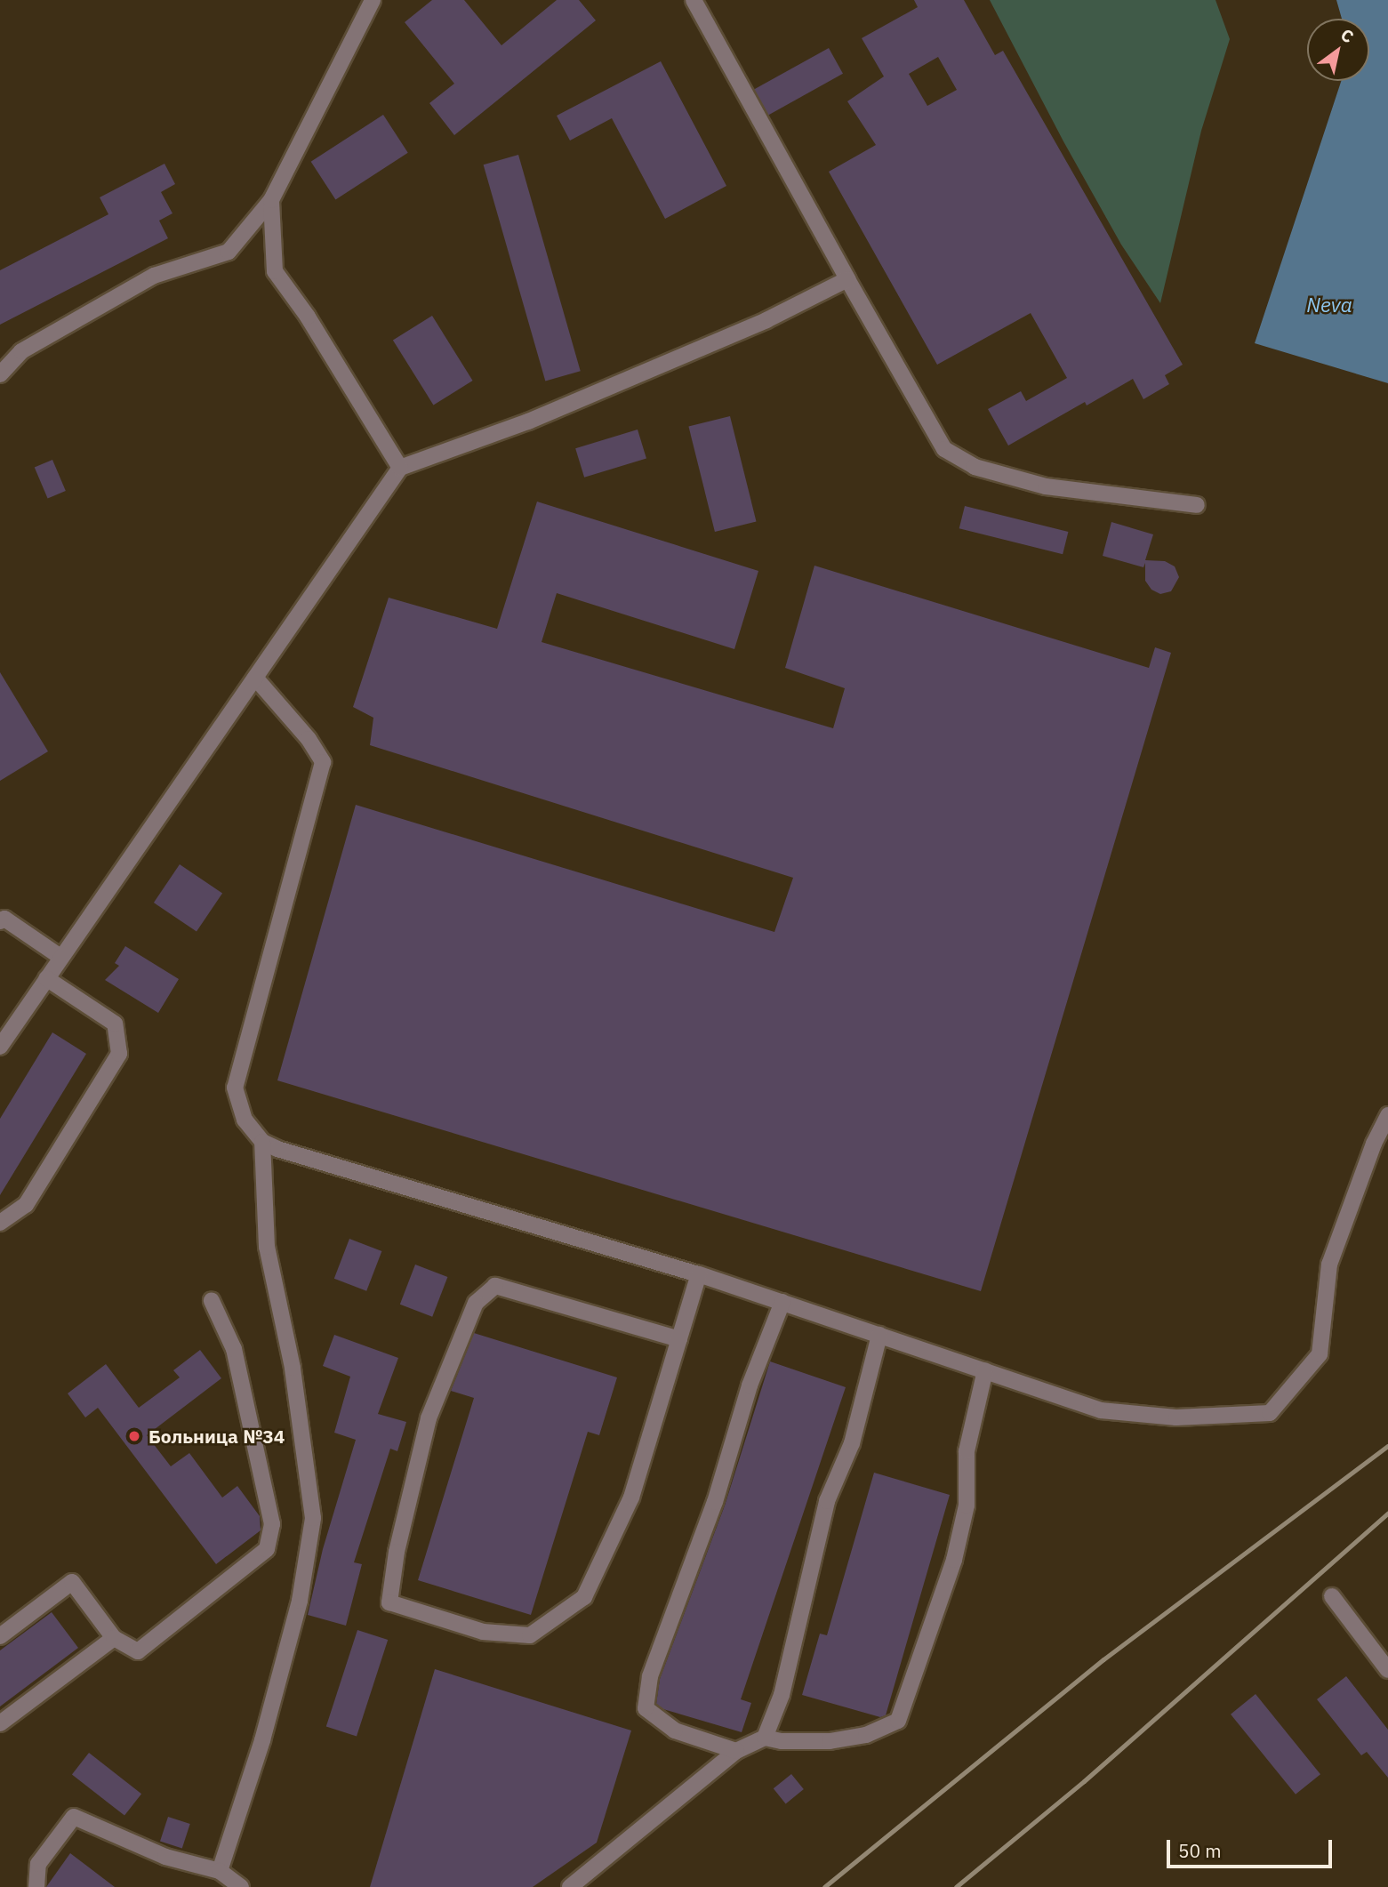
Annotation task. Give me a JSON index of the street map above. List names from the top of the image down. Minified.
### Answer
{"water":["Neva"],"places":["Больница №34"],"scale_bar":"50 m","north":"top right"}
